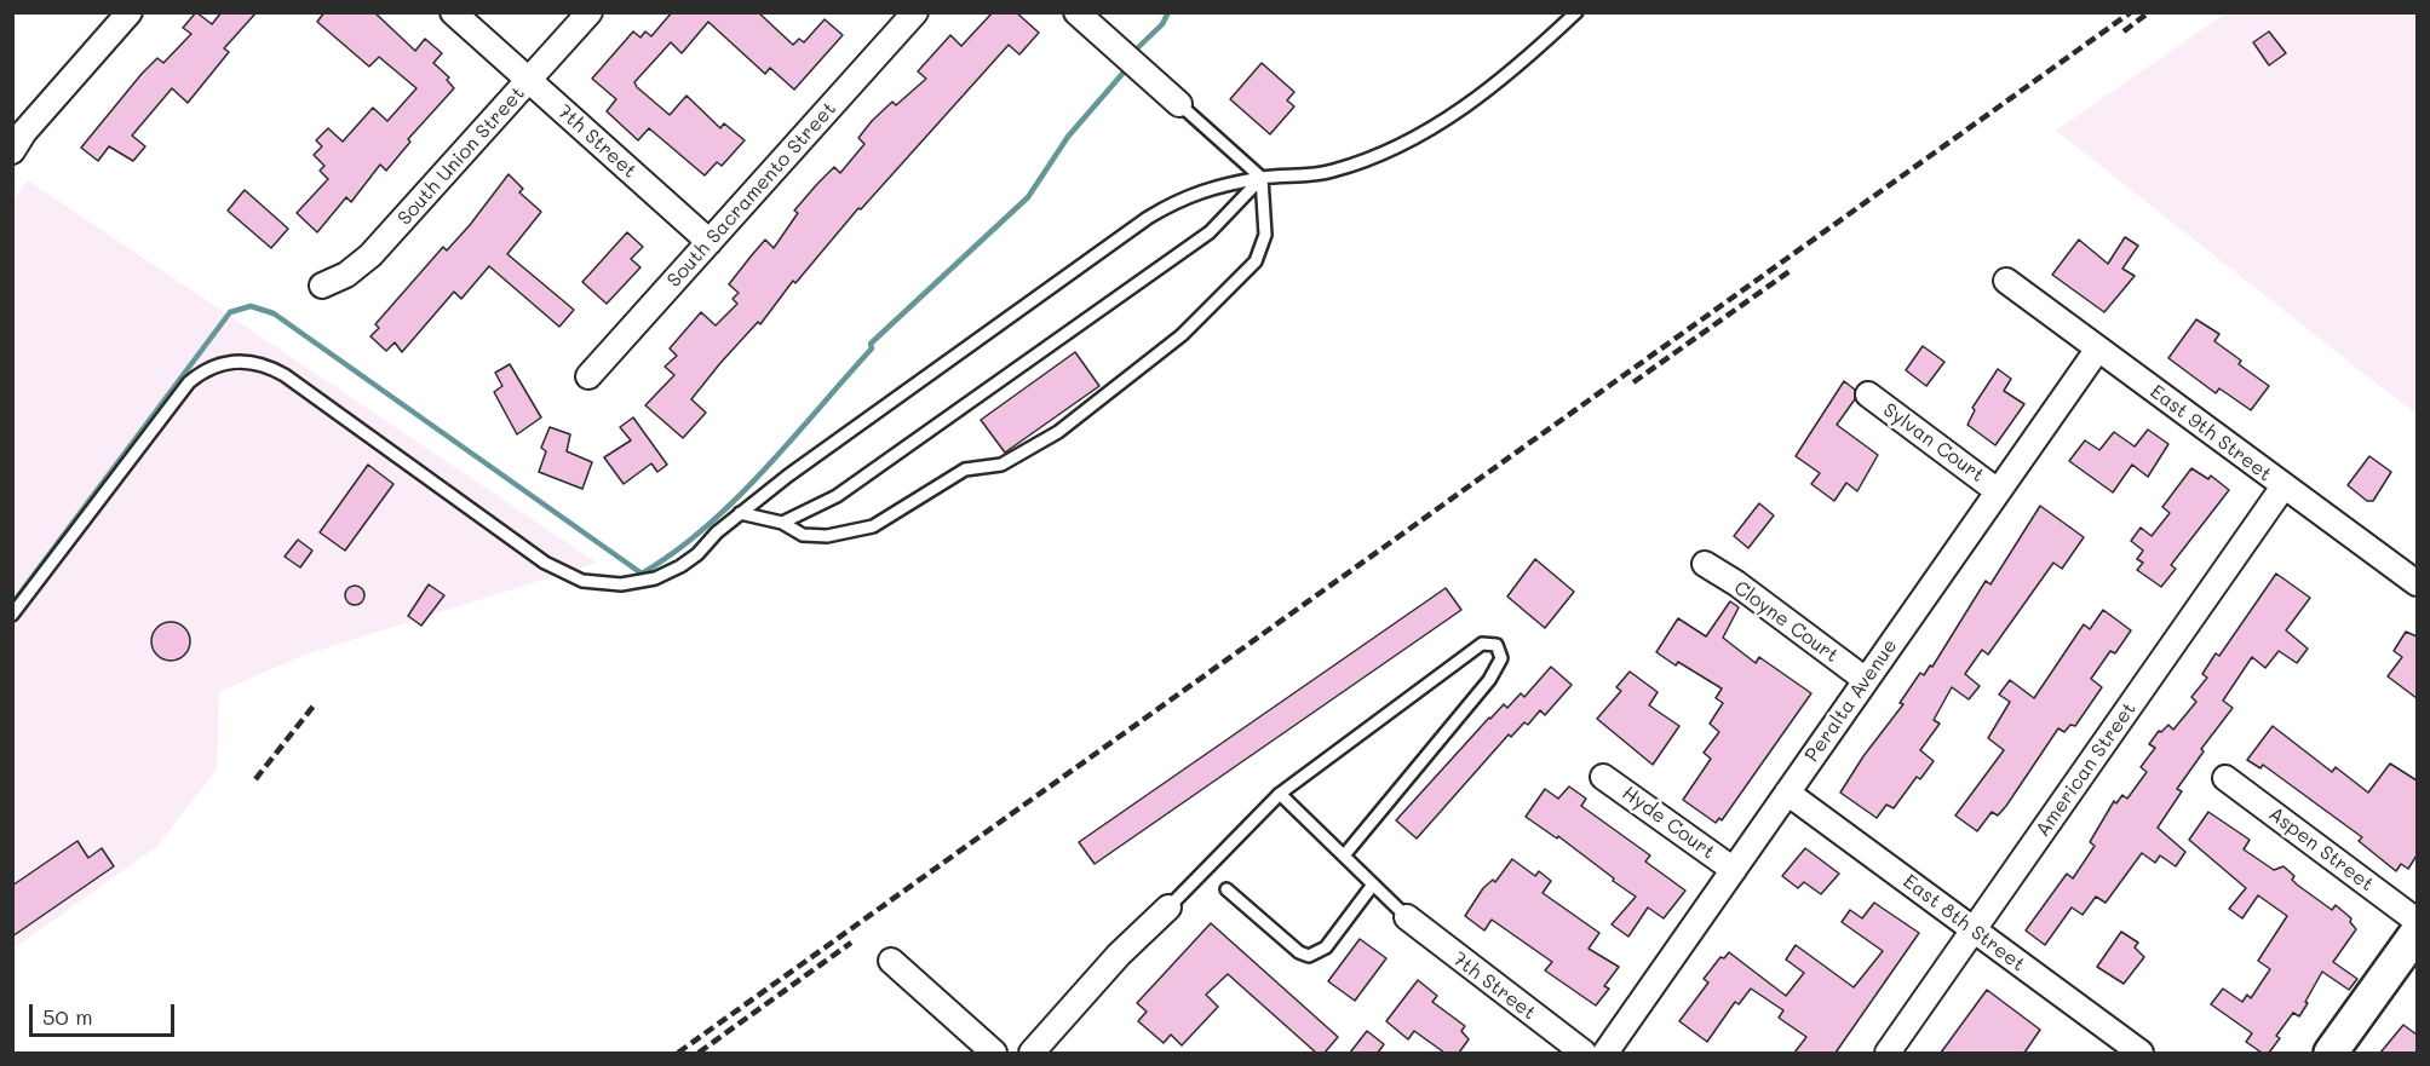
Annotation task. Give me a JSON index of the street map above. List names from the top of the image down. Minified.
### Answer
{"streets":{"street":["7th Street","South Union Street","South Sacramento Street","East 9th Street","Sylvan Court","Cloyne Court","Peralta Avenue","American Street","Hyde Court","Aspen Street","East 8th Street"]},"crossings":[["7th Street","South Union Street"],["7th Street","South Sacramento Street"],["East 9th Street","Peralta Avenue"],["East 9th Street","American Street"],["Sylvan Court","Peralta Avenue"],["Cloyne Court","Peralta Avenue"],["Peralta Avenue","Hyde Court"],["Peralta Avenue","East 8th Street"],["American Street","East 8th Street"]],"scale_bar":"50 m"}
